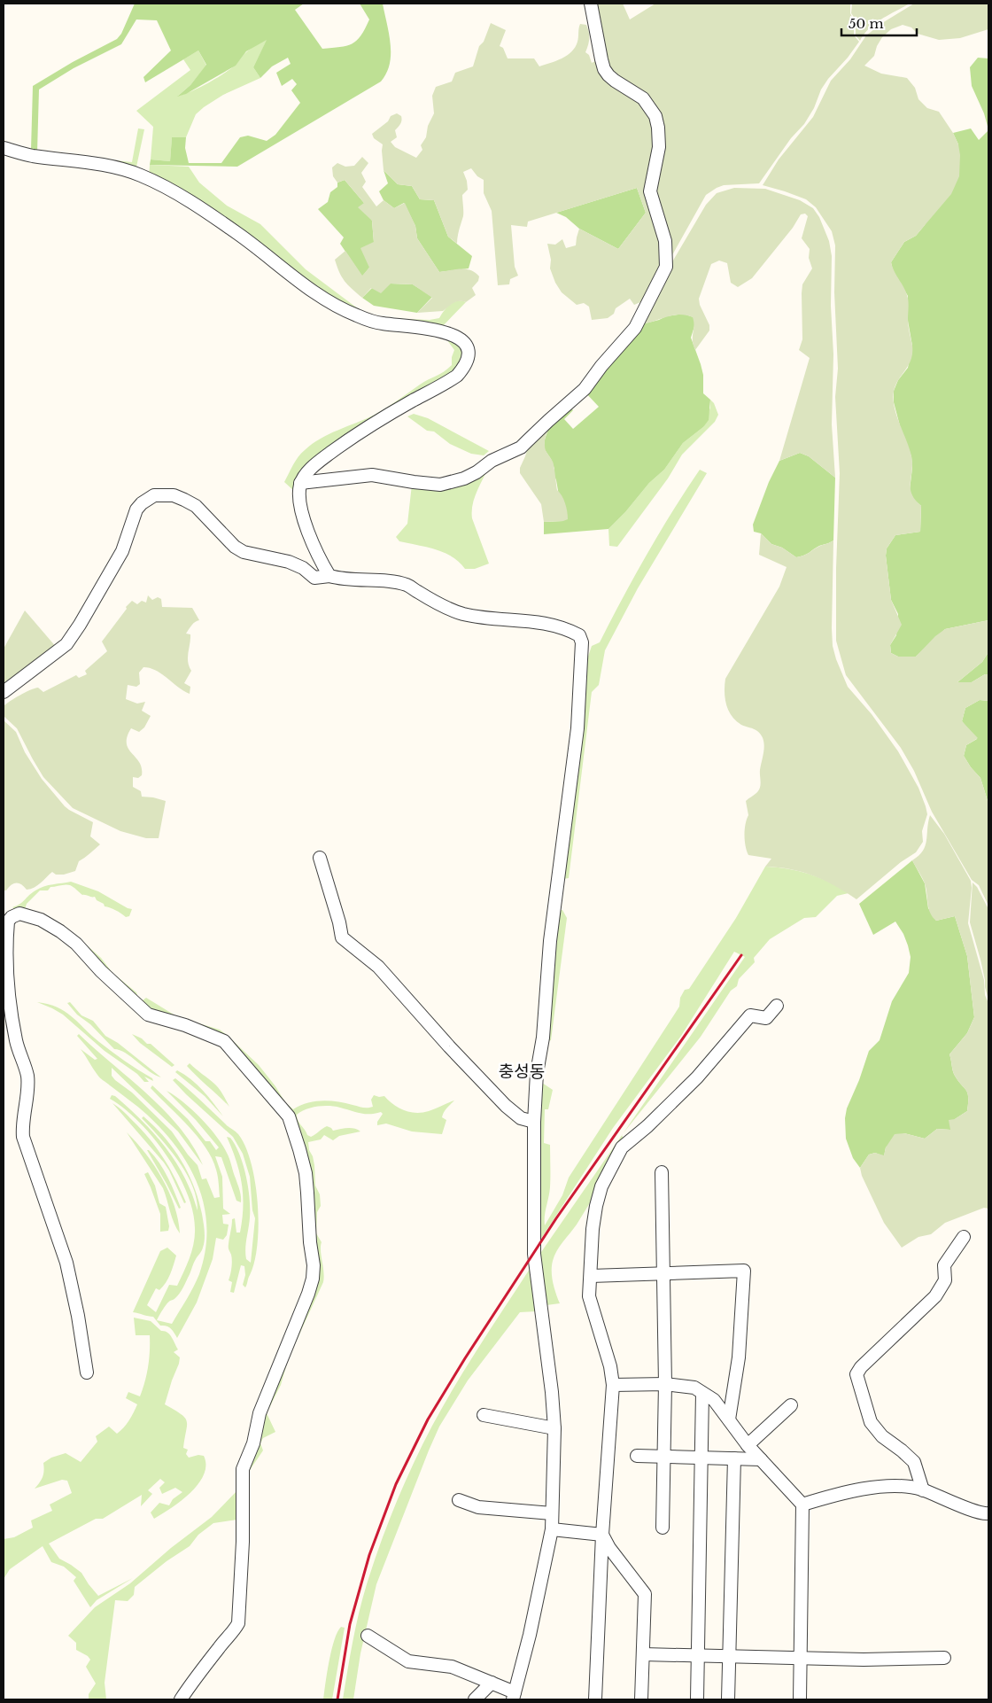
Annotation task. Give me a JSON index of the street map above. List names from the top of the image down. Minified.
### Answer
{"districts":["충성동"],"scale_bar":"50 m"}
